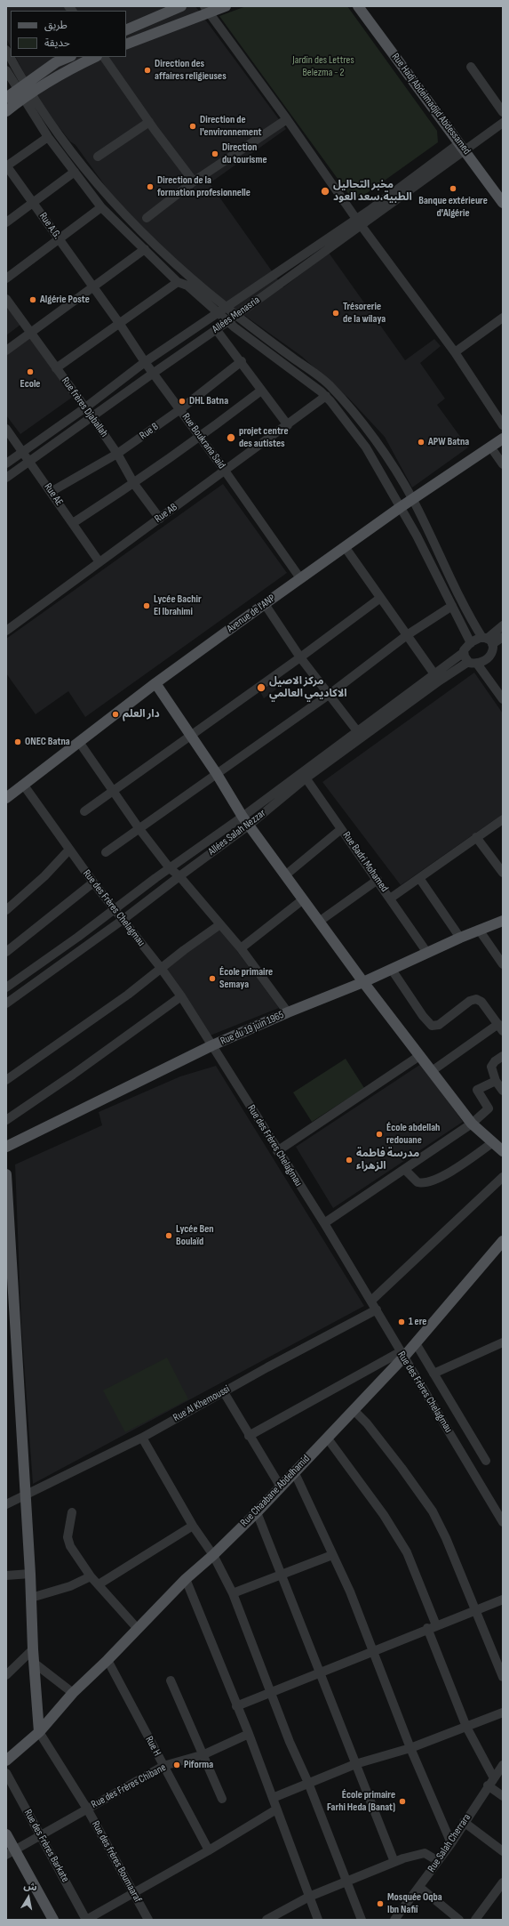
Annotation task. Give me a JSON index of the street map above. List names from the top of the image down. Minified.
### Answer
{"streets":{"main road":["Rue Hadj Abdelmadjid Abdessamed","Avenue de l'ANP","Rue du 19 juin 1965","Rue Chaabane Abdelhamid"],"street":["Rue A.G.","Allées Menasria","Rue frères Djaballah","Rue B","Rue Boukrana Said","Rue AE","Rue AB","Allées Salah Nezzar","Rue Badri Mohamed","Rue des Frères Chelagmau","Rue Al Khemoussi","Rue H","Rue des Frères Chibane","Rue Salah Cherrara","Rue des Frères Barkate","Rue des frères Boumaaraf"]},"crossings":[["Rue Hadj Abdelmadjid Abdessamed","Allées Menasria"],["Rue A.G.","Rue Boukrana Said"],["Allées Menasria","Rue frères Djaballah"],["Allées Menasria","Rue Boukrana Said"],["Allées Menasria","Rue AE"],["Rue frères Djaballah","Rue B"],["Rue frères Djaballah","Rue AB"],["Rue B","Rue Boukrana Said"],["Rue B","Rue AE"],["Rue Boukrana Said","Rue AB"],["Rue Boukrana Said","Avenue de l'ANP"],["Rue AE","Rue AB"],["Avenue de l'ANP","Rue des Frères Chelagmau"],["Allées Salah Nezzar","Rue Badri Mohamed"],["Allées Salah Nezzar","Rue des Frères Chelagmau"],["Rue Badri Mohamed","Rue du 19 juin 1965"],["Rue des Frères Chelagmau","Rue du 19 juin 1965"],["Rue des Frères Chelagmau","Rue Al Khemoussi"],["Rue des Frères Chelagmau","Rue Chaabane Abdelhamid"],["Rue Chaabane Abdelhamid","Rue H"],["Rue Chaabane Abdelhamid","Rue des frères Boumaaraf"],["Rue H","Rue des Frères Chibane"],["Rue des Frères Chibane","Rue des Frères Barkate"],["Rue des Frères Chibane","Rue des frères Boumaaraf"]],"parks":["Jardin des Lettres Belezma - 2"],"places":["Direction des affaires religieuses","Direction de l'environnement","Direction du tourisme","Direction de la formation profesionnelle","Banque extérieure d'Algérie","مخبر التحاليل الطبية،سعد العود","Algérie Poste","Trésorerie de la wilaya","Ecole","DHL Batna","projet centre des autistes","APW Batna","Lycée Bachir El Ibrahimi","مركز الاصيل الاكاديمي العالمي","دار العلم","ONEC Batna","École primaire Semaya","École abdellah redouane","مدرسة فاطمة الزهراء","Lycée Ben Boulaïd","1 ere","Piforma","École primaire Farhi Heda (Banat)","Mosquée Oqba Ibn Nafiî"],"legend":["طريق","حديقة"],"north":"top"}
